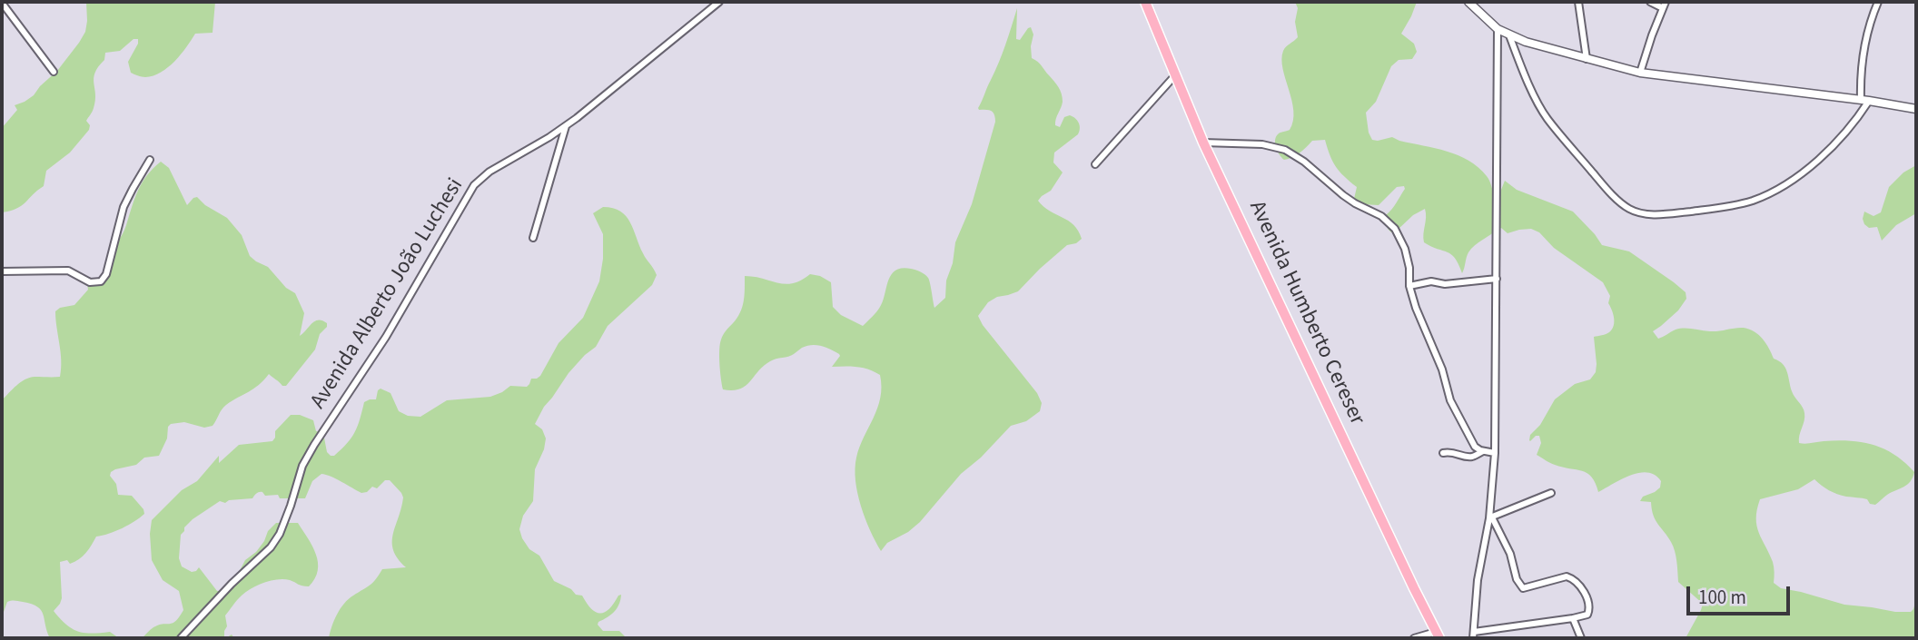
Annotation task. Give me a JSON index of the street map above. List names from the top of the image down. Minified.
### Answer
{"streets":{"main road":["Avenida Humberto Cereser"],"street":["Avenida Alberto João Luchesi"]},"scale_bar":"100 m"}
